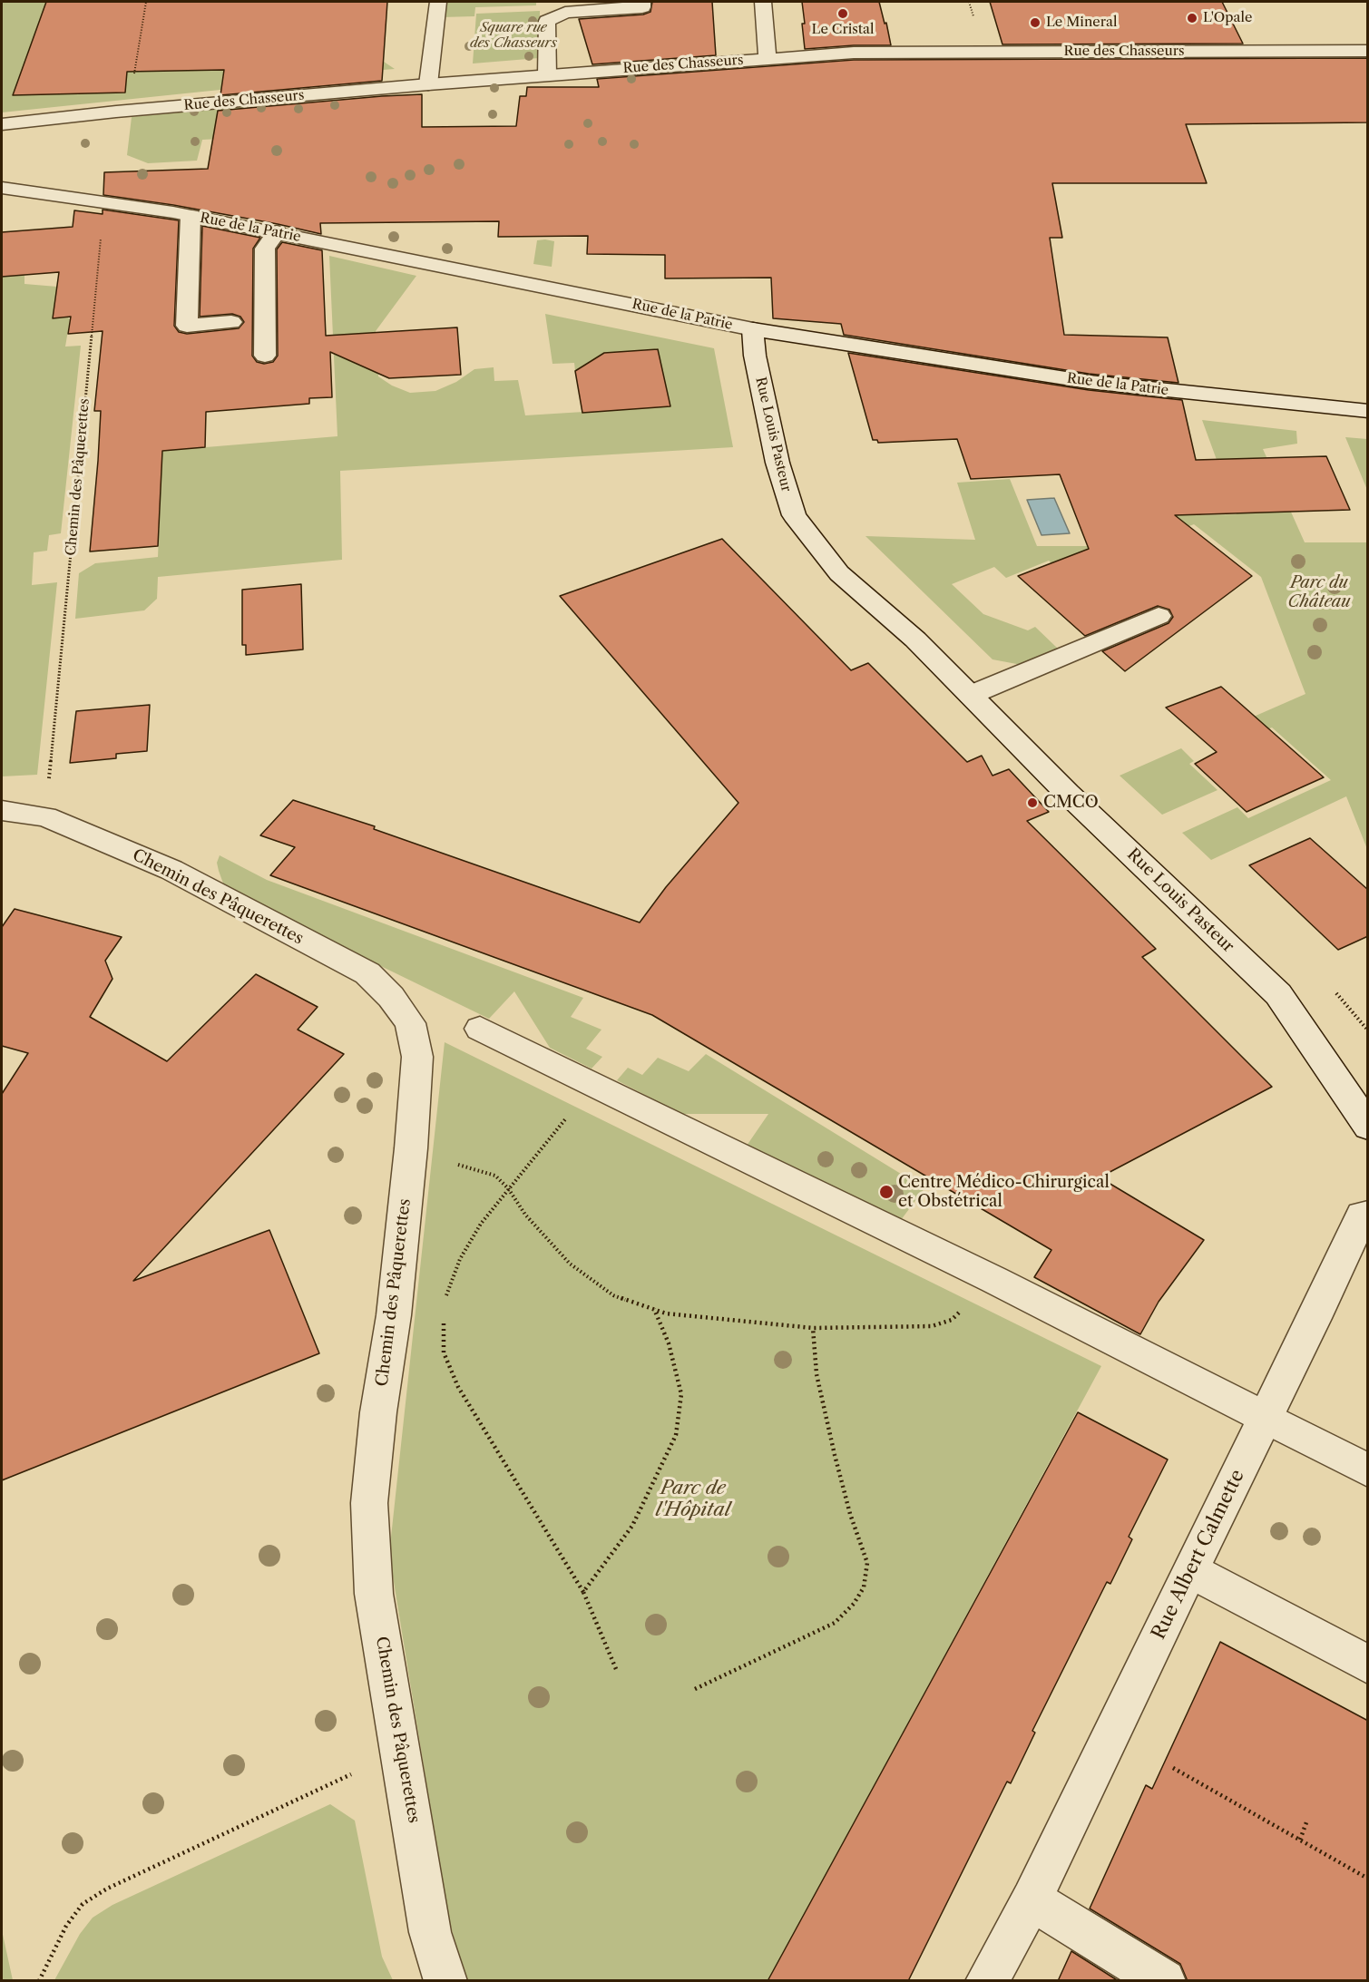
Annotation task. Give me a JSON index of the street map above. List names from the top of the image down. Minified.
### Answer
{"streets":{"street":["Rue des Chasseurs","Rue de la Patrie","Rue Louis Pasteur","Chemin des Pâquerettes","Rue Albert Calmette"]},"crossings":[["Rue de la Patrie","Rue Louis Pasteur"],["Rue de la Patrie","Chemin des Pâquerettes"]],"parks":["Square rue des Chasseurs","Parc du Château","Parc de l'Hôpital"],"places":["Le Cristal","L'Opale","Le Mineral","CMCO","Centre Médico-Chirurgical et Obstétrical"]}
